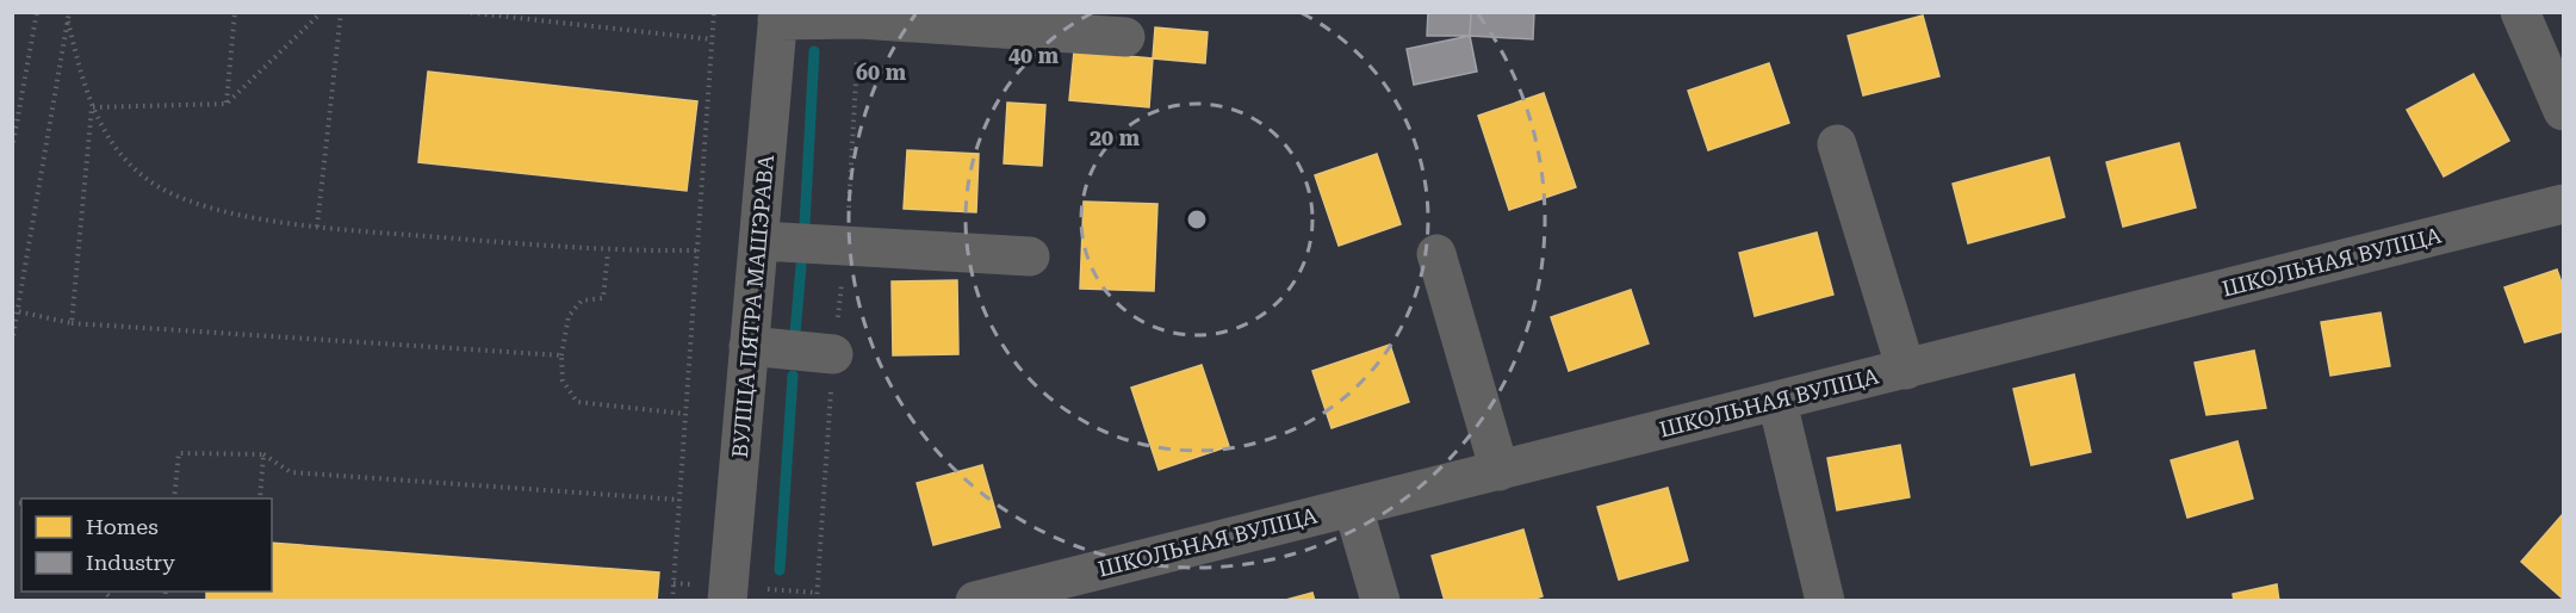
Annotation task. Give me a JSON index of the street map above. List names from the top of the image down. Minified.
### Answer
{"streets":{"street":["ШКОЛЬНАЯ ВУЛІЦА","ВУЛІЦА ПЯТРА МАШЭРАВА"]},"legend":["Homes","Industry"],"rings":["40 m","60 m","20 m"]}
